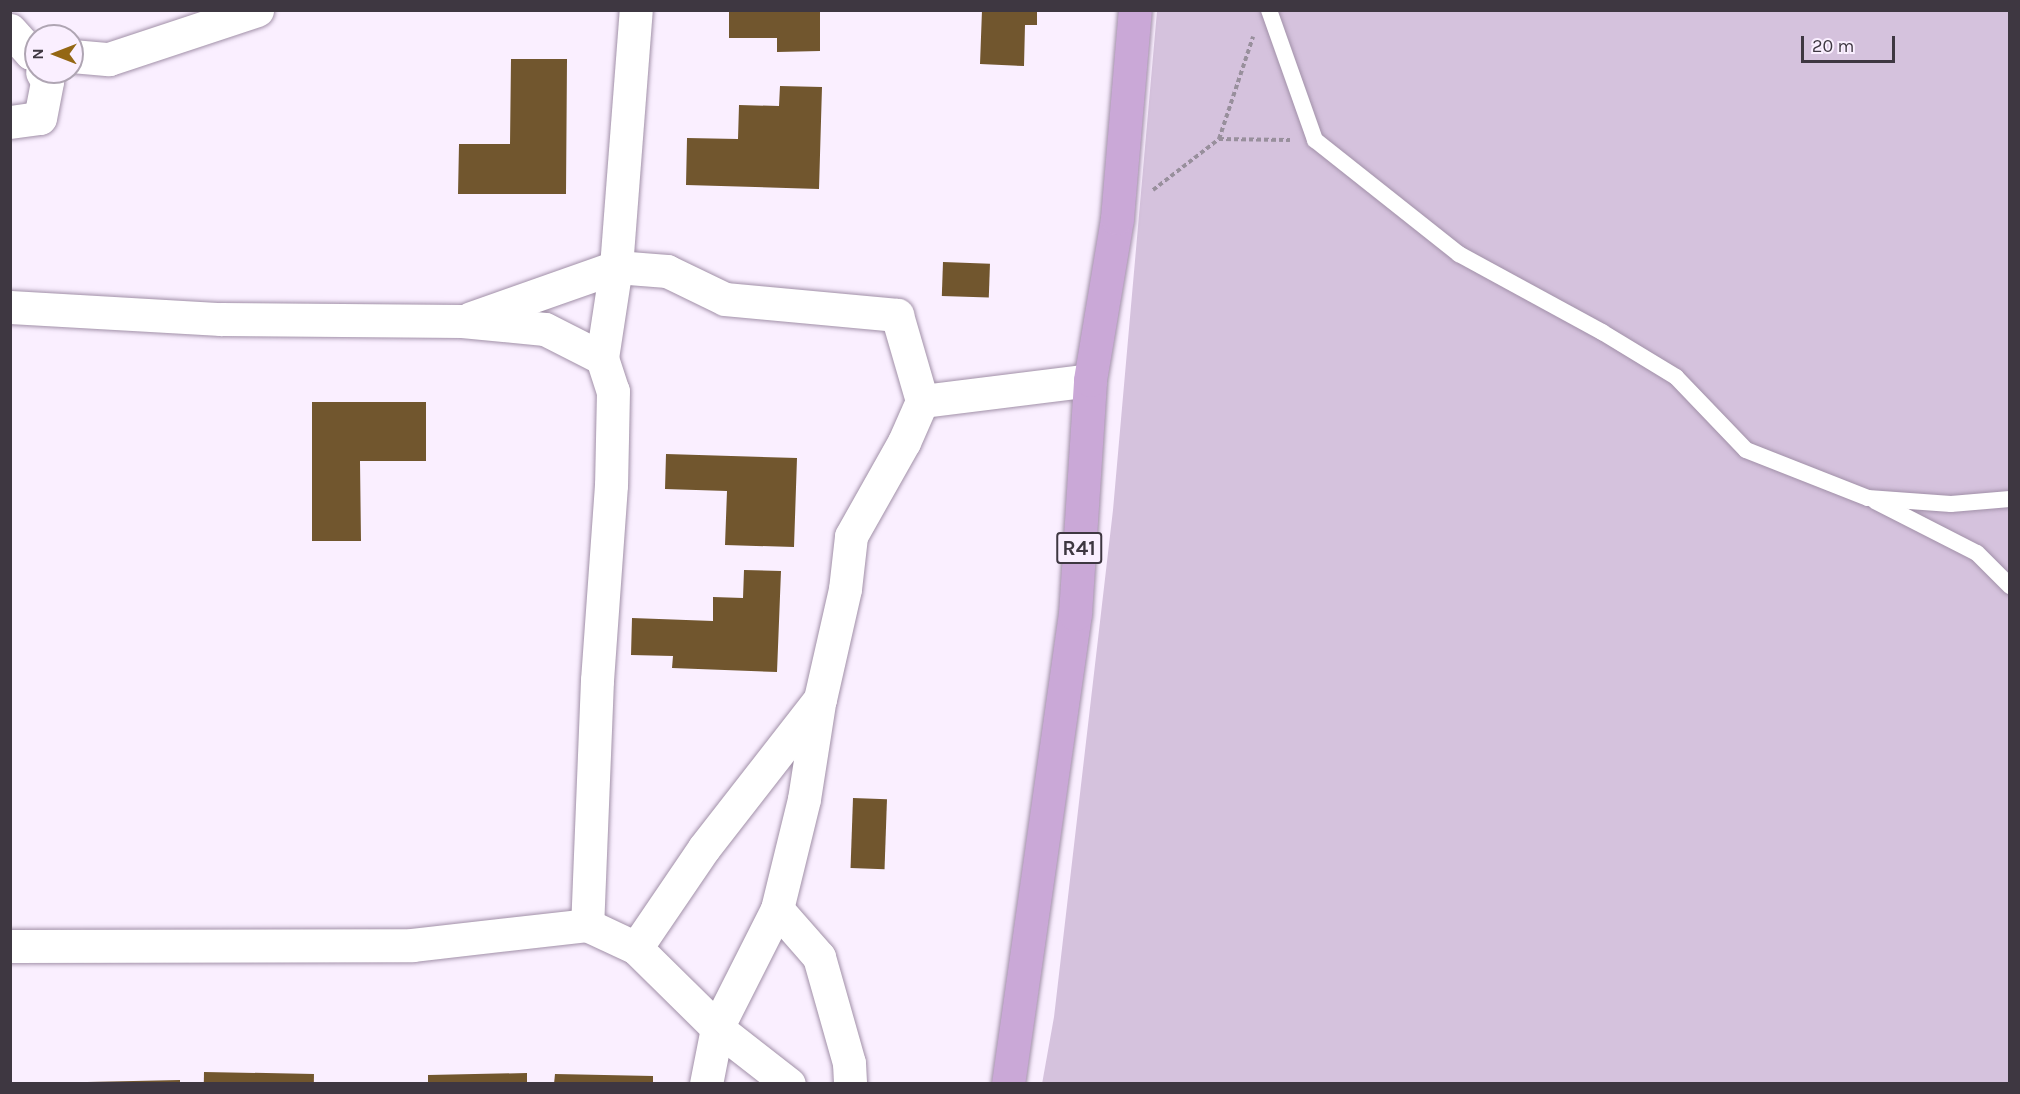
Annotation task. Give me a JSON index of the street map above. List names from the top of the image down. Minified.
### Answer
{"streets":{"main road":["R41"]},"scale_bar":"20 m","north":"left"}
